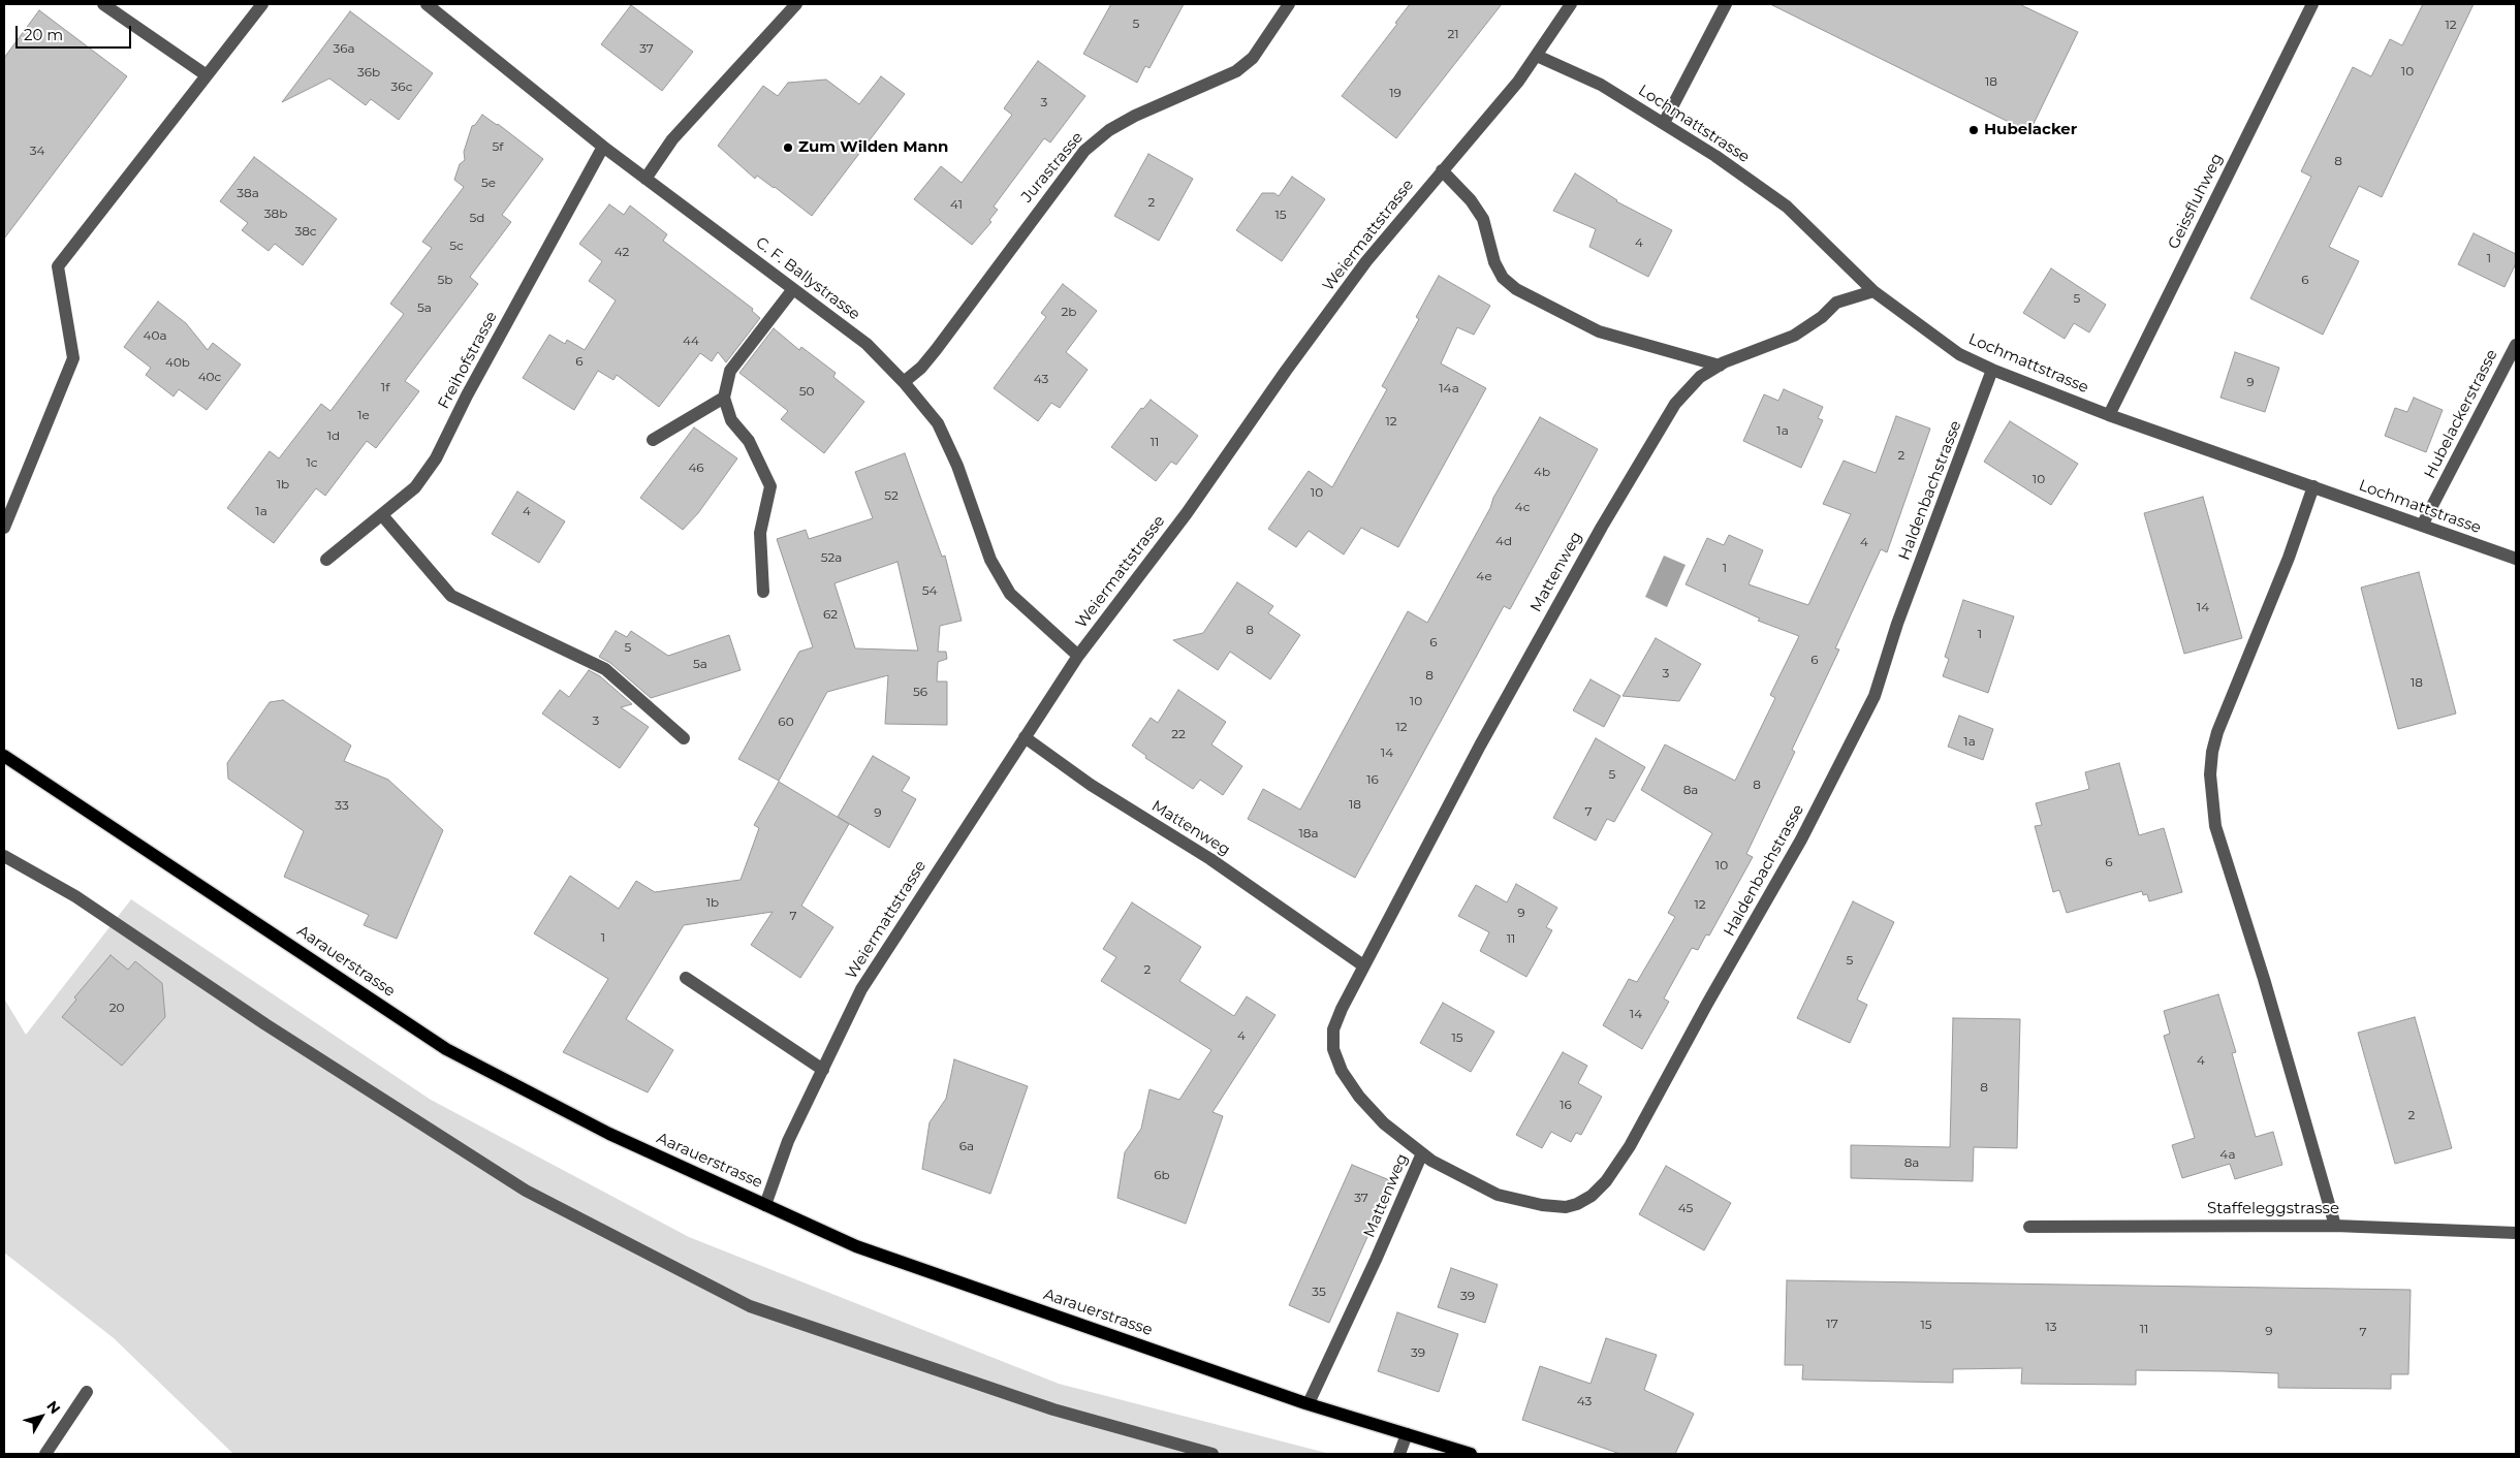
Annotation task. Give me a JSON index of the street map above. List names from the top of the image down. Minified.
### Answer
{"streets":{"main road":["Aarauerstrasse"],"street":["Lochmattstrasse","Jurastrasse","Geissfluhweg","Weiermattstrasse","C. F. Ballystrasse","Freihofstrasse","Hubelackerstrasse","Haldenbachstrasse","Mattenweg","Staffeleggstrasse"]},"crossings":[["Lochmattstrasse","Geissfluhweg"],["Lochmattstrasse","Weiermattstrasse"],["Lochmattstrasse","Hubelackerstrasse"],["Lochmattstrasse","Haldenbachstrasse"],["Lochmattstrasse","Mattenweg"],["Jurastrasse","C. F. Ballystrasse"],["Weiermattstrasse","C. F. Ballystrasse"],["Weiermattstrasse","Mattenweg"],["Weiermattstrasse","Aarauerstrasse"],["C. F. Ballystrasse","Freihofstrasse"],["Haldenbachstrasse","Mattenweg"],["Mattenweg","Aarauerstrasse"]],"places":["Hubelacker","Zum Wilden Mann"],"house_numbers":["5","12","21","36a","37","10","36b","18","36c","19","3","5f","34","8","5e","38a","2","41","38b","15","5d","38c","4","5c","42","1","5b","6","5","5a","2b","40a","44","6","40b","40c","43","9","1f","14a","50","1e","12","1a","1d","11","2","1c","46","4b","10","1b","10","52","4c","1a","4","4d","4","52a","1","4e","54","14","62","8","1","6","5","6","5a","3","8","18","56","10","3","60","12","22","1a","14","5","16","8","8a","18","33","7","9","18a","6","10","1b","12","9","7","1","11","5","2","20","14","4","15","4","8","16","2","6a","4a","8a","6b","37","45","35","39","17","15","13","11","9","7","39","43"],"scale_bar":"20 m","north":"top right"}
